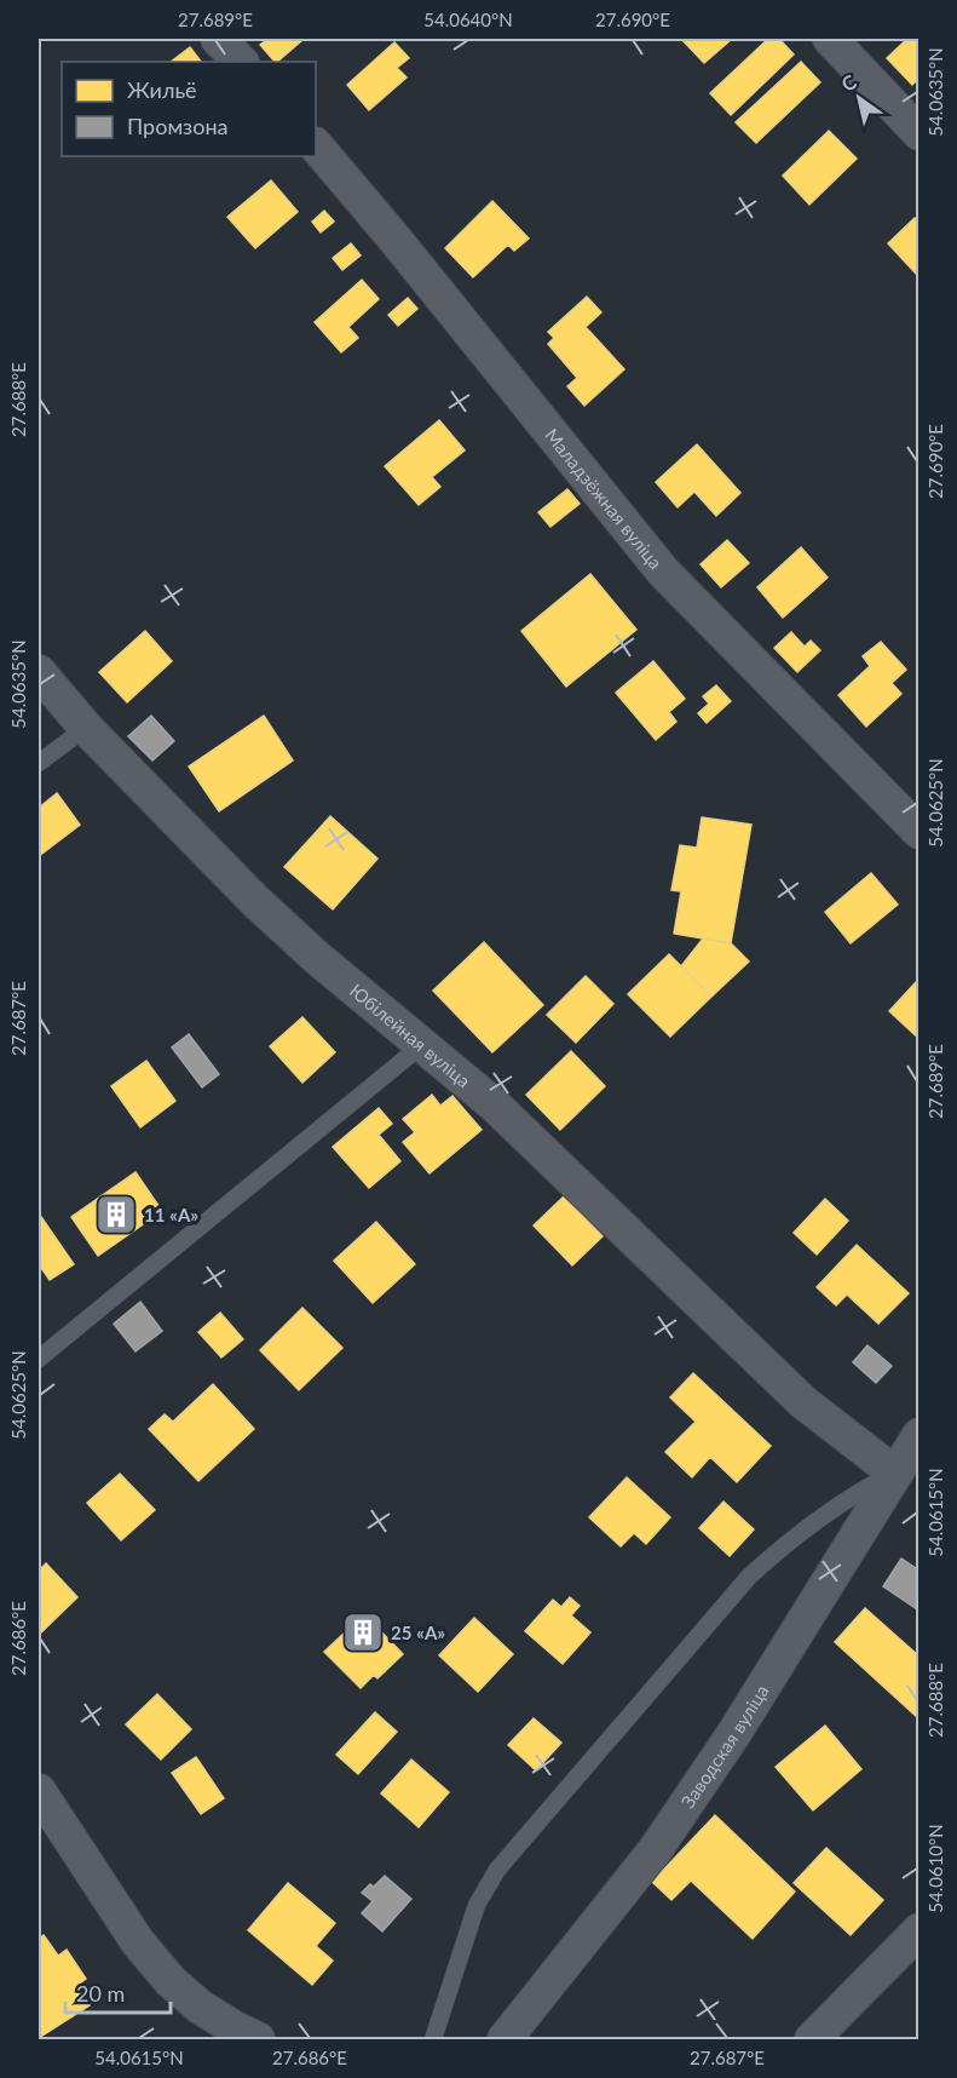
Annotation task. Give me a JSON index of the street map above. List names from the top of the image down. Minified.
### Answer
{"streets":{"street":["Маладзёжная вуліца","Юбілейная вуліца","Заводская вуліца"]},"crossings":[["Юбілейная вуліца","Заводская вуліца"]],"places":{"building":["11 «А»","25 «А»"]},"legend":["Жильё","Промзона"],"scale_bar":"20 m","north":"top left","coordinates":["27.689°E","54.0640°N","27.690°E","54.0635°N","27.688°E","54.0625°N","27.687°E","54.0615°N","27.686°E","54.0610°N"]}
